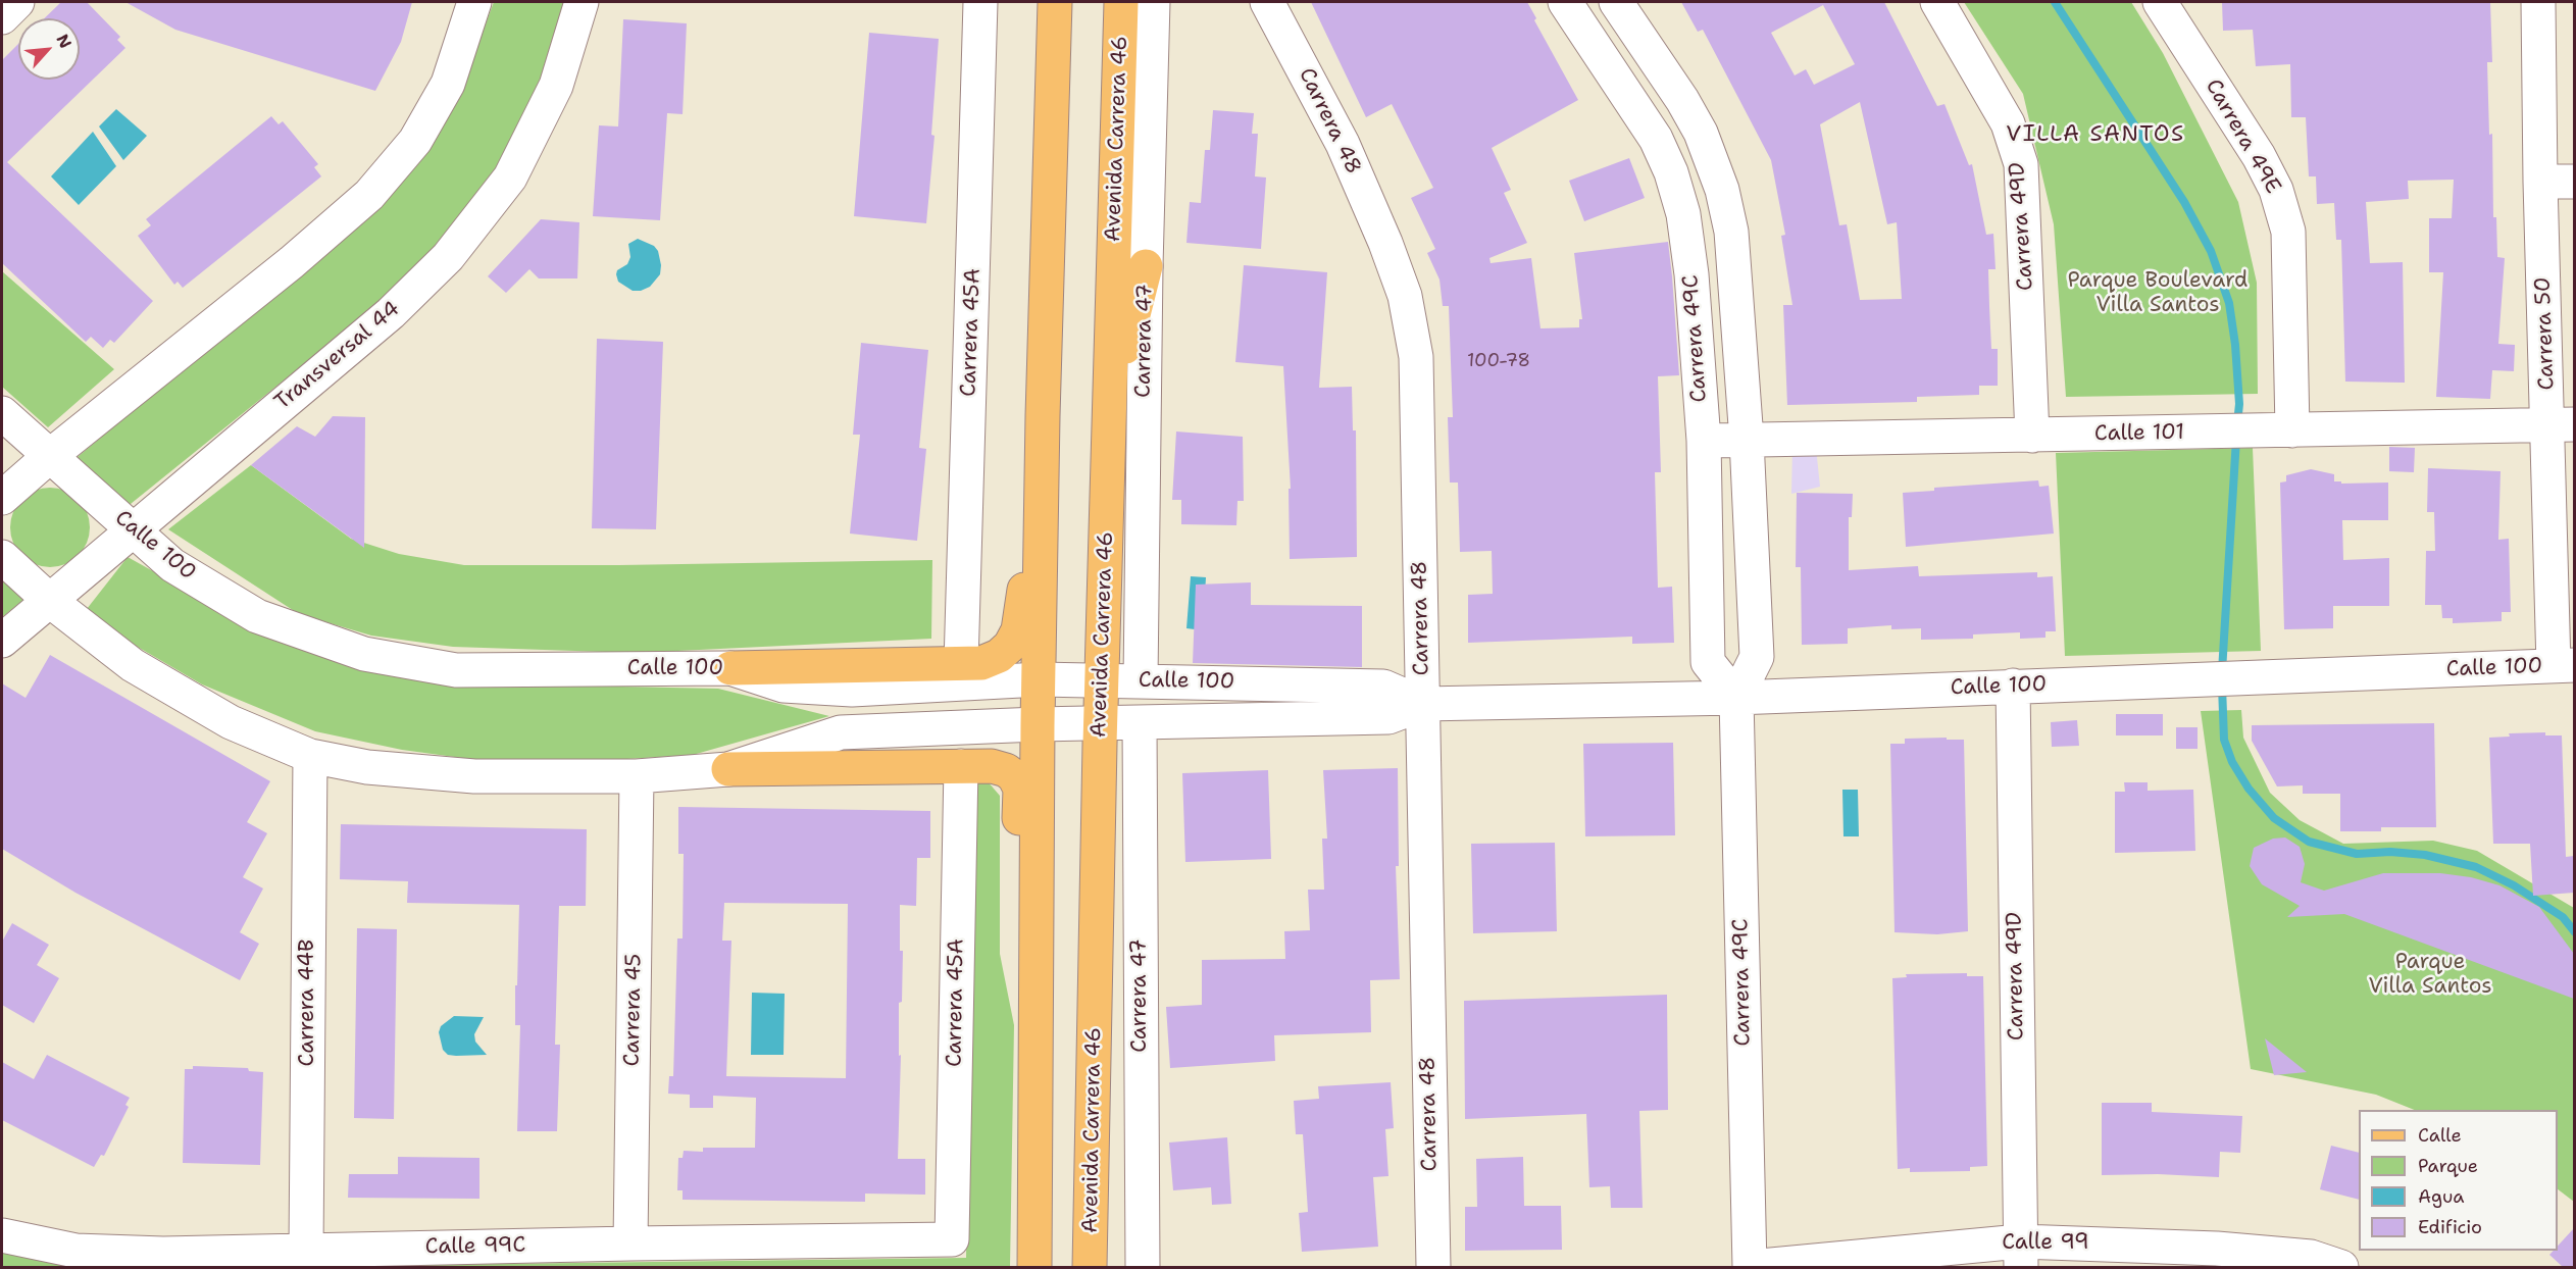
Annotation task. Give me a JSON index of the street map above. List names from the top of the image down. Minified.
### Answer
{"streets":{"main road":["Avenida Carrera 46"],"street":["Carrera 48","Carrera 49E","Carrera 49D","Carrera 45A","Carrera 50","Carrera 49C","Carrera 47","Transversal 44","Calle 101","Calle 100","Carrera 44B","Carrera 45","Calle 99","Calle 99C"]},"crossings":[["Carrera 48","Calle 100"],["Carrera 49E","Calle 101"],["Avenida Carrera 46","Calle 100"],["Carrera 49D","Calle 101"],["Carrera 49D","Calle 100"],["Carrera 49D","Calle 99"],["Carrera 45A","Calle 99C"],["Carrera 50","Calle 101"],["Carrera 50","Calle 100"],["Carrera 49C","Calle 101"],["Carrera 49C","Calle 100"],["Carrera 49C","Calle 99"],["Carrera 47","Calle 100"],["Transversal 44","Calle 100"],["Calle 100","Carrera 44B"],["Calle 100","Carrera 45"],["Carrera 44B","Calle 99C"],["Carrera 45","Calle 99C"]],"districts":["VILLA SANTOS"],"parks":["Parque Boulevard Villa Santos","Parque Villa Santos"],"house_numbers":["100-78"],"legend":["Calle","Parque","Agua","Edificio"],"north":"top right"}
